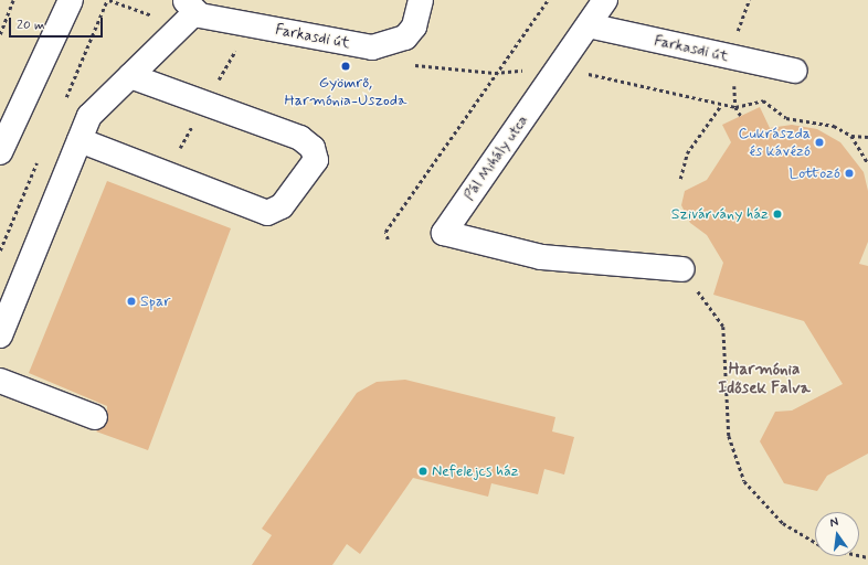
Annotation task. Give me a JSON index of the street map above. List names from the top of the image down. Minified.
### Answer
{"streets":{"street":["Farkasdi út","Pál Mihály utca"]},"crossings":[["Farkasdi út","Pál Mihály utca"]],"districts":["Harmónia Idősek Falva"],"places":["Gyömrő, Harmónia-Uszoda","Cukrászda és kávézó","Lottozó","Szivárvány ház","Spar","Nefelejcs ház"],"scale_bar":"20 m","north":"top"}
